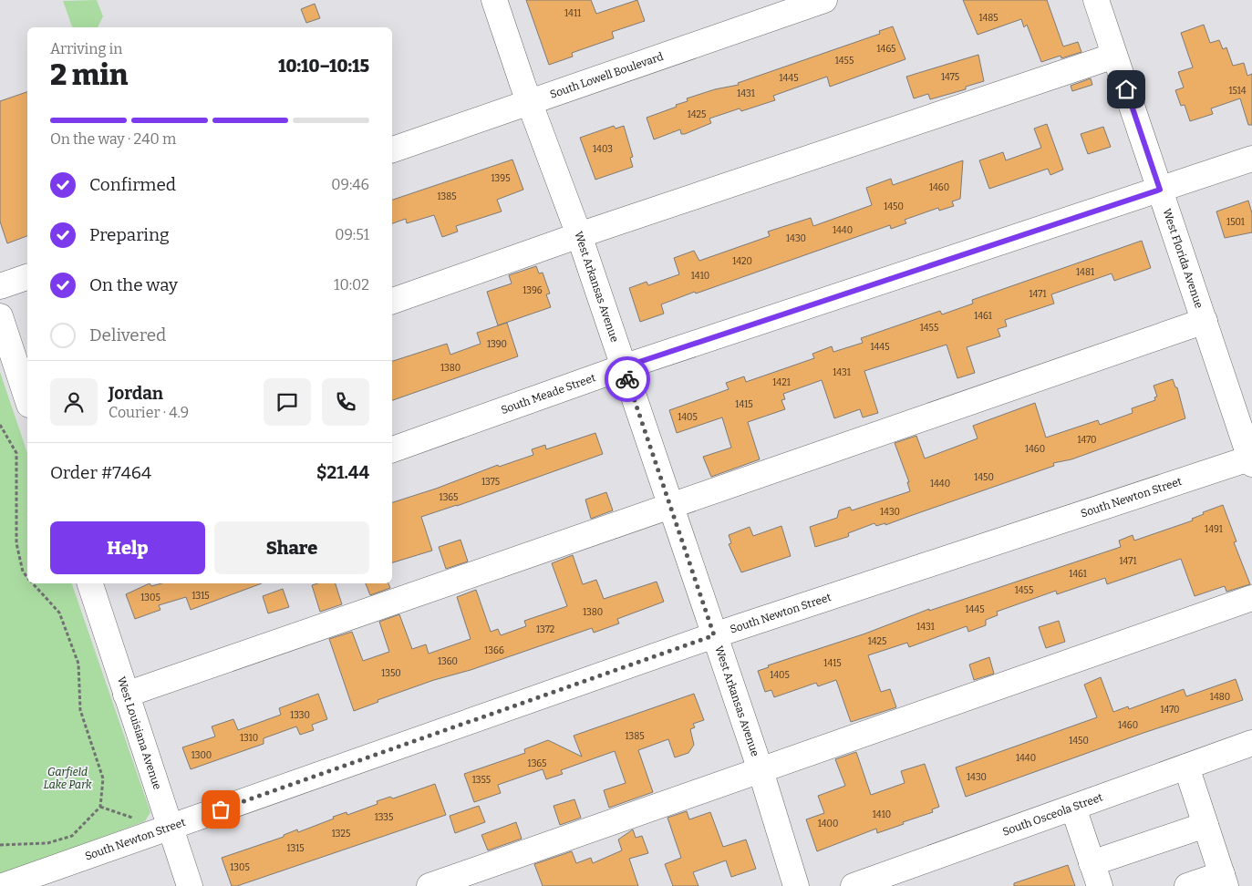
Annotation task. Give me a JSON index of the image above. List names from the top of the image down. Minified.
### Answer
{"streets":{"street":["South Lowell Boulevard","West Florida Avenue","West Arkansas Avenue","South Meade Street","South Newton Street","West Louisiana Avenue","South Osceola Street"]},"crossings":[["South Lowell Boulevard","West Arkansas Avenue"],["West Florida Avenue","South Meade Street"],["West Florida Avenue","South Newton Street"],["West Arkansas Avenue","South Meade Street"],["West Arkansas Avenue","South Newton Street"],["South Newton Street","West Louisiana Avenue"]],"parks":["Garfield Lake Park"],"house_numbers":["1411","1485","1465","1455","1475","1445","1514","1431","1425","1403","1395","1460","1385","1450","1501","1440","1430","1420","1481","1410","1396","1471","1461","1455","1390","1445","1380","1431","1421","1415","1405","1470","1460","1450","1375","1440","1365","1430","1491","1471","1461","1455","1315","1305","1445","1380","1431","1372","1425","1366","1360","1415","1350","1405","1480","1470","1330","1460","1385","1310","1450","1300","1440","1365","1430","1355","1410","1335","1400","1325","1315","1305"],"page":{"heading":["2 min","Arriving in","10:10–10:15"],"panel":["Jordan","Courier · 4.9","Order #7464","$21.44"],"bar":"On the way · 240 m","list":[["Confirmed","09:46"],["Preparing","09:51"],["On the way","10:02"],"Delivered"],"buttons":["Help","Share"]}}
